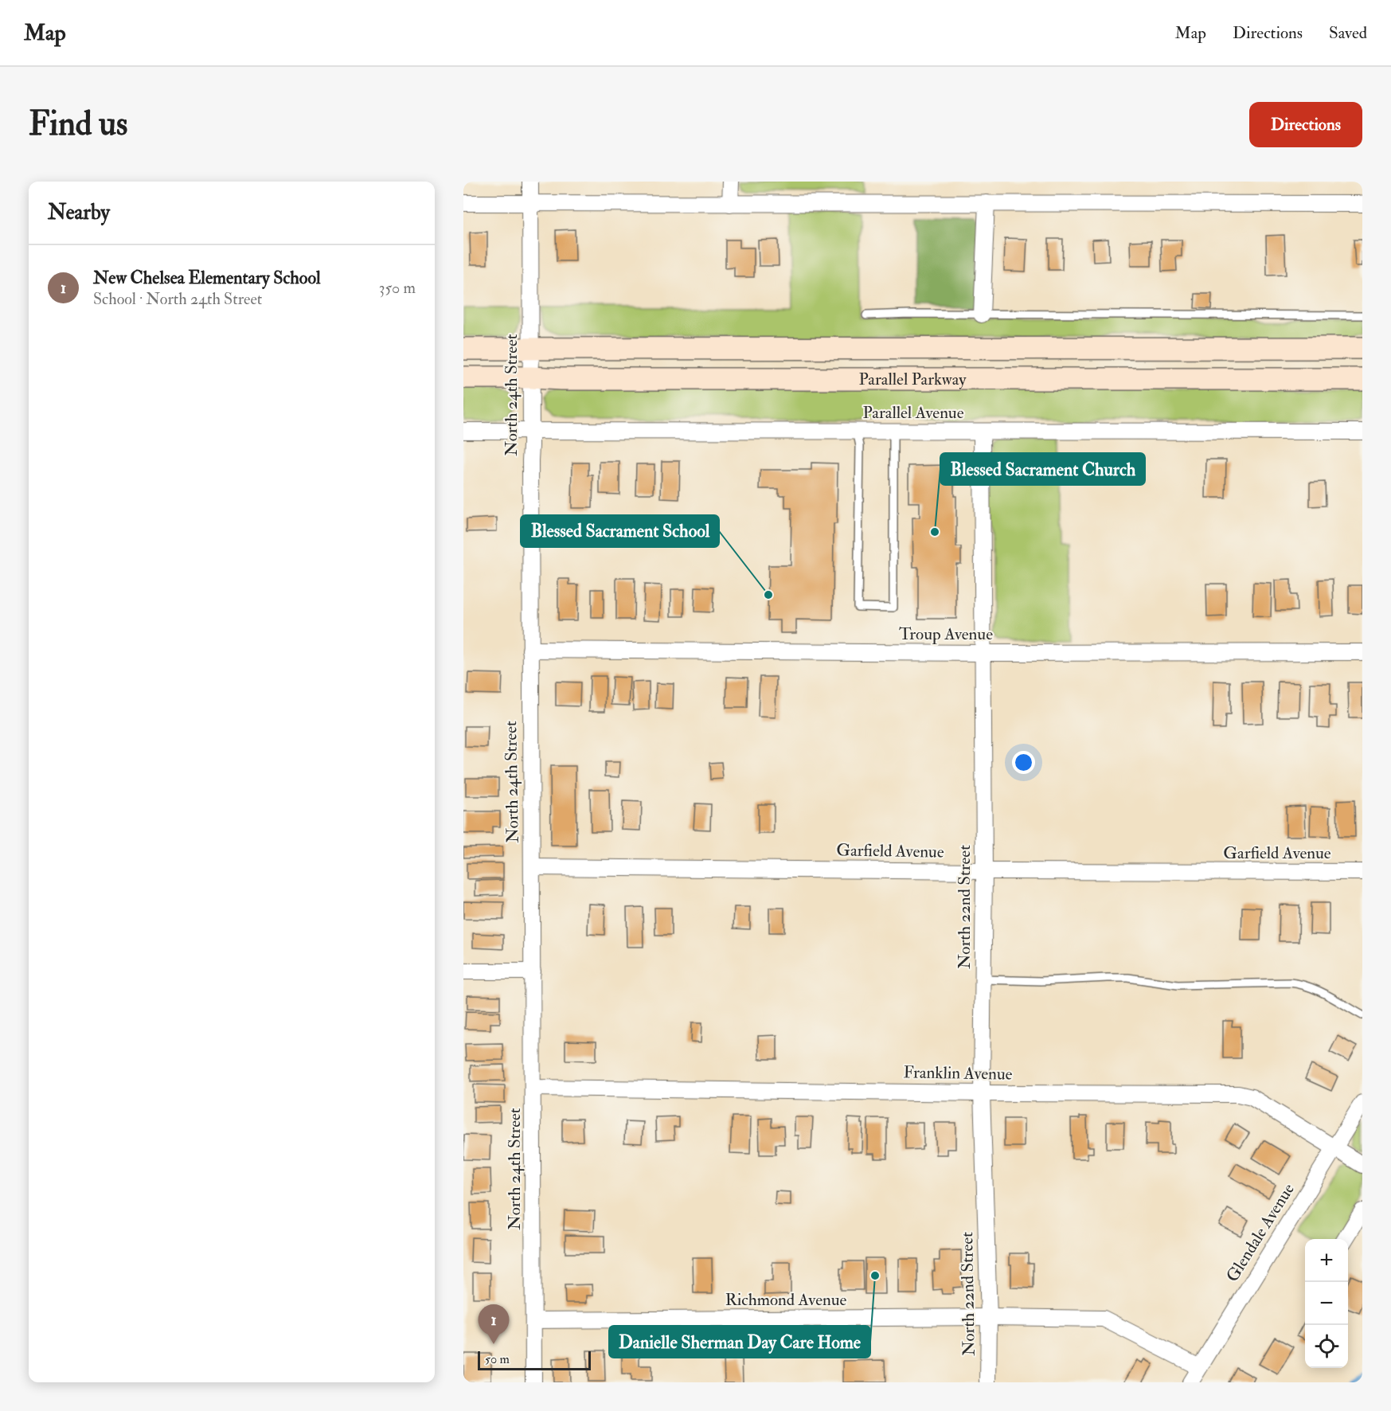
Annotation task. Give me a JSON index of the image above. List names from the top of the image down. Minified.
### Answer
{"streets":{"main road":["Parallel Parkway"],"street":["North 24th Street","Parallel Avenue","Troup Avenue","Garfield Avenue","North 22nd Street","Franklin Avenue","Glendale Avenue","Richmond Avenue"]},"crossings":[["Parallel Parkway","North 24th Street"],["North 24th Street","Parallel Avenue"],["North 24th Street","Troup Avenue"],["North 24th Street","Garfield Avenue"],["North 24th Street","Franklin Avenue"],["North 24th Street","Richmond Avenue"],["Parallel Avenue","North 22nd Street"],["Troup Avenue","North 22nd Street"],["Garfield Avenue","North 22nd Street"],["North 22nd Street","Franklin Avenue"],["North 22nd Street","Richmond Avenue"],["Franklin Avenue","Glendale Avenue"],["Glendale Avenue","Richmond Avenue"]],"places":["Blessed Sacrament Church","Blessed Sacrament School","Danielle Sherman Day Care Home"],"scale_bar":"50 m","page":{"header":"Map","nav":["Map","Directions","Saved"],"buttons":"Directions","title":"Find us","heading":"Nearby","list":[{"mark":"1","name":"New Chelsea Elementary School","note":"School · North 24th Street","value":"350 m"}],"map_buttons":["+","−"],"pins":"1","scale":"50 m"}}
